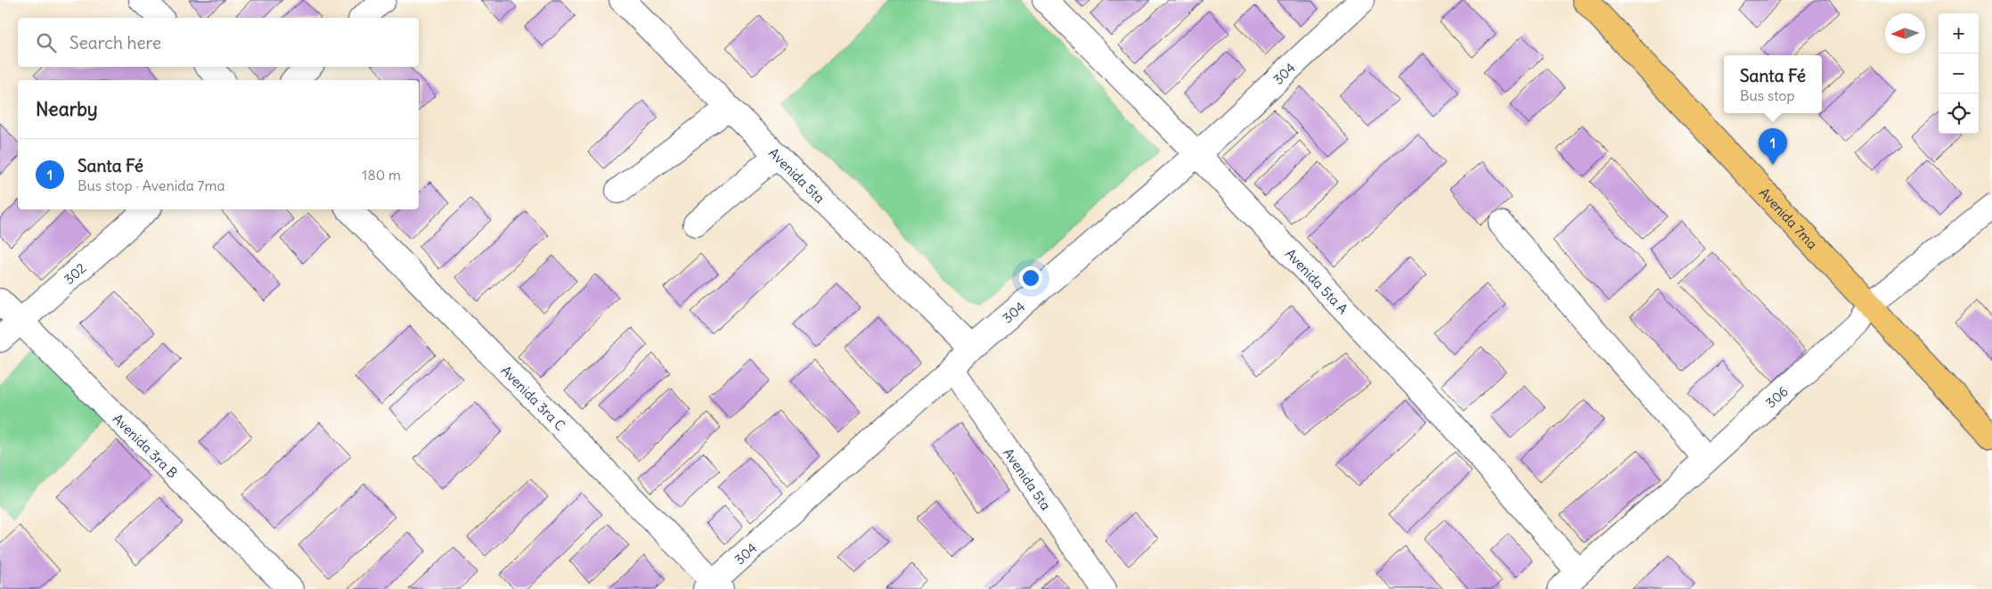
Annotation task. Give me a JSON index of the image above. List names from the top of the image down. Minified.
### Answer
{"streets":{"highway":["Avenida 7ma"],"street":["304","Avenida 5ta","302","Avenida 5ta A","306","Avenida 3ra C","Avenida 3ra B"]},"crossings":[["304","Avenida 5ta"],["304","Avenida 5ta A"],["304","Avenida 3ra C"],["Avenida 7ma","306"],["302","Avenida 3ra B"],["Avenida 5ta A","306"]],"north":"left","page":{"map_buttons":["+","−"],"search":"Search here","popup":["Santa Fé","Bus stop"],"heading":"Nearby","pins":"1","list":[{"mark":"1","name":"Santa Fé","note":"Bus stop · Avenida 7ma","value":"180 m"}]}}
